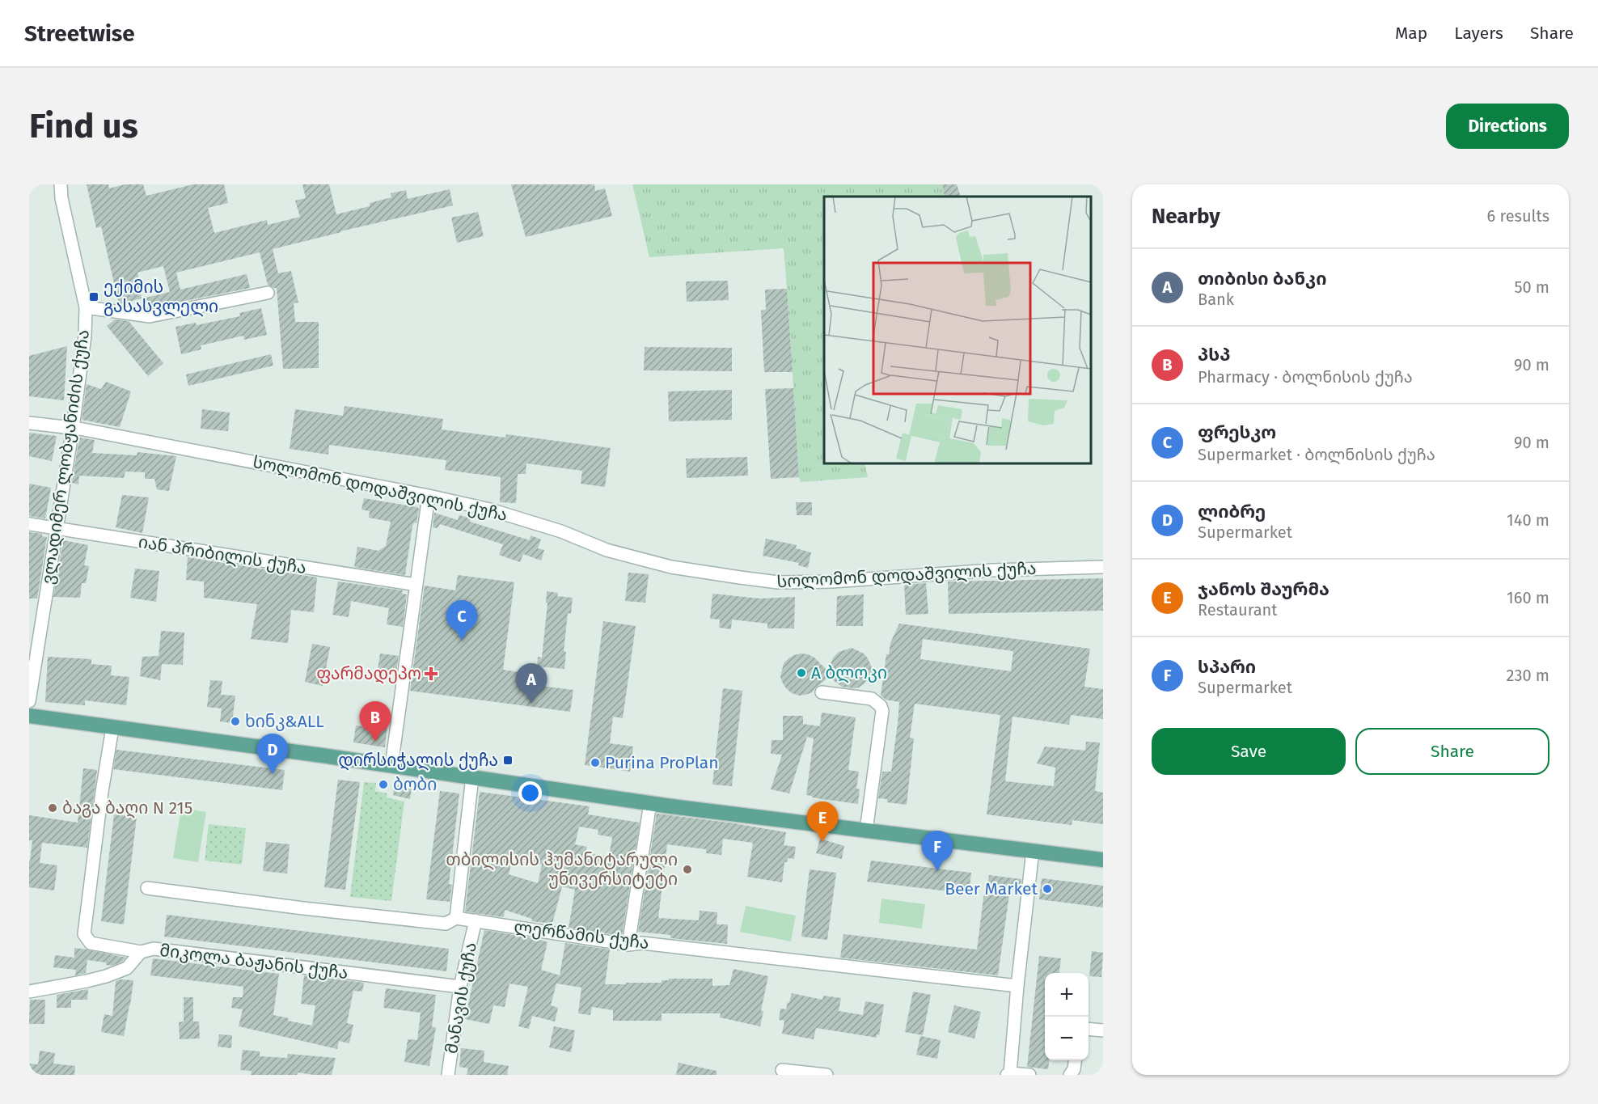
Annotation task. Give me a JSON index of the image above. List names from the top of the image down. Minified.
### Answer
{"streets":{"street":["ვლადიმერ ლობჟანიძის ქუჩა","სოლომონ დოდაშვილის ქუჩა","იან პრიბილის ქუჩა","ლერწამის ქუჩა","მიკოლა ბაჟანის ქუჩა","მანავის ქუჩა"]},"crossings":[["ვლადიმერ ლობჟანიძის ქუჩა","სოლომონ დოდაშვილის ქუჩა"],["ვლადიმერ ლობჟანიძის ქუჩა","იან პრიბილის ქუჩა"],["ლერწამის ქუჩა","მანავის ქუჩა"],["მიკოლა ბაჟანის ქუჩა","მანავის ქუჩა"]],"places":{"transit":["ექიმის გასასვლელი","დირსიჭალის ქუჩა"],"other":["A ბლოკი","ხინკ&ALL","Purina ProPlan","ბობი","ბაგა ბაღი N 215","თბილისის ჰუმანიტარული უნივერსიტეტი","Beer Market"],"health":["ფარმადეპო"]},"page":{"header":"Streetwise","nav":["Map","Layers","Share"],"buttons":["Directions",["Save","Share"]],"title":"Find us","heading":["Nearby","6 results"],"list":[{"mark":"A","name":"თიბისი ბანკი","note":"Bank","value":"50 m"},{"mark":"B","name":"პსპ","note":"Pharmacy · ბოლნისის ქუჩა","value":"90 m"},{"mark":"C","name":"ფრესკო","note":"Supermarket · ბოლნისის ქუჩა","value":"90 m"},{"mark":"D","name":"ლიბრე","note":"Supermarket","value":"140 m"},{"mark":"E","name":"ჯანოს შაურმა","note":"Restaurant","value":"160 m"},{"mark":"F","name":"სპარი","note":"Supermarket","value":"230 m"}],"pins":["C","A","B","D","E","F"],"map_buttons":["+","−"]}}
